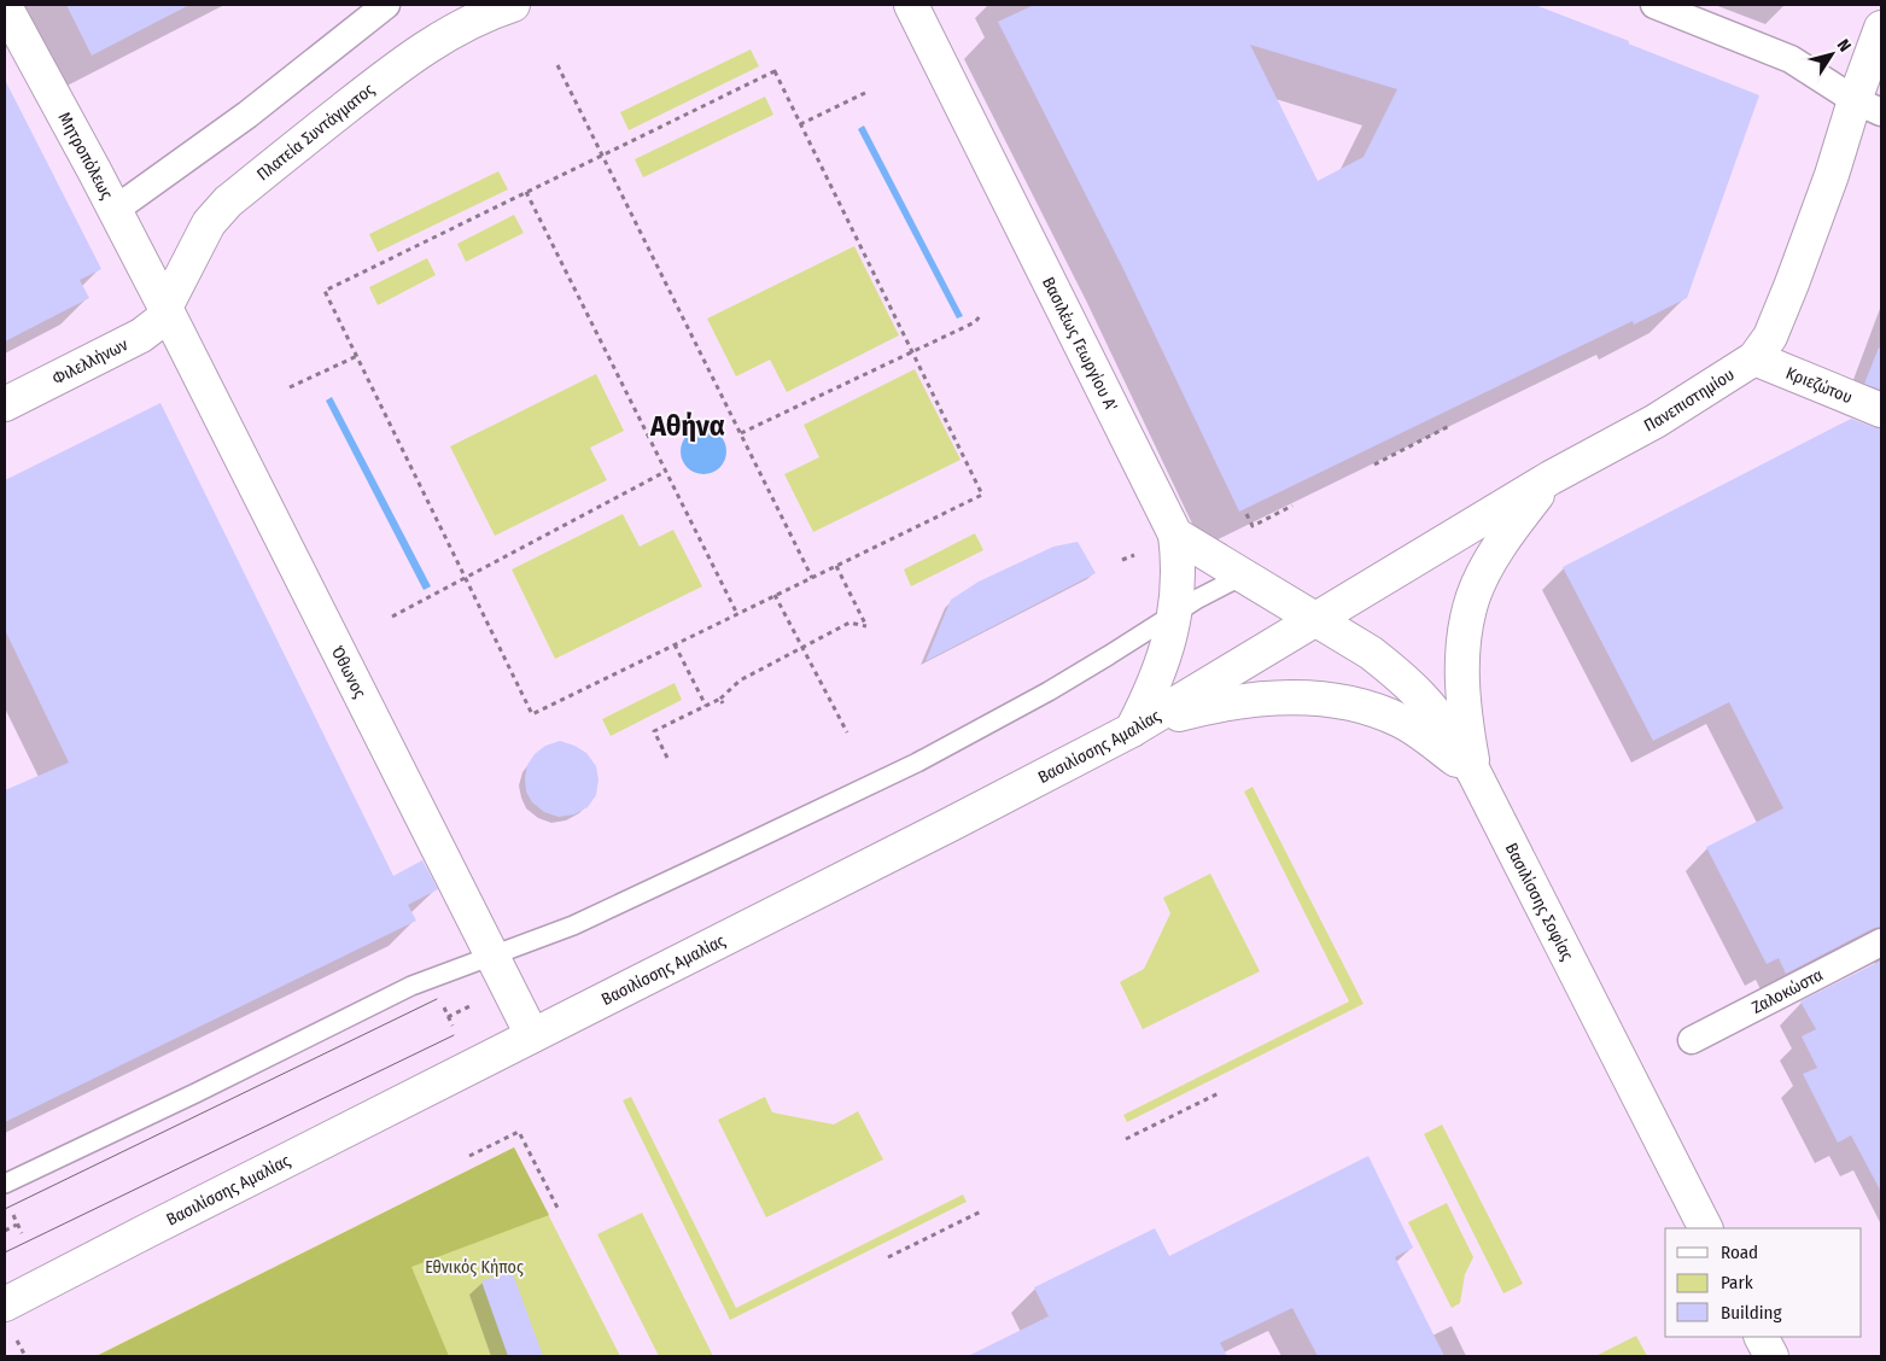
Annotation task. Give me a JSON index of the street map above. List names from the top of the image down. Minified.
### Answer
{"streets":{"main road":["Πλατεία Συντάγματος","Μητροπόλεως","Βασιλέως Γεωργίου Α'","Φιλελλήνων","Κριεζώτου","Πανεπιστημίου","Όθωνος","Βασιλίσσης Αμαλίας","Βασιλίσσης Σοφίας"],"street":["Ζαλοκώστα"]},"crossings":[["Πλατεία Συντάγματος","Μητροπόλεως"],["Πλατεία Συντάγματος","Φιλελλήνων"],["Πλατεία Συντάγματος","Όθωνος"],["Μητροπόλεως","Φιλελλήνων"],["Μητροπόλεως","Όθωνος"],["Φιλελλήνων","Όθωνος"],["Κριεζώτου","Πανεπιστημίου"],["Πανεπιστημίου","Βασιλίσσης Αμαλίας"],["Πανεπιστημίου","Βασιλίσσης Σοφίας"],["Όθωνος","Βασιλίσσης Αμαλίας"],["Βασιλίσσης Αμαλίας","Βασιλίσσης Σοφίας"]],"districts":["Αθήνα"],"parks":["Εθνικός Κήπος"],"legend":["Road","Park","Building"],"north":"top right"}
